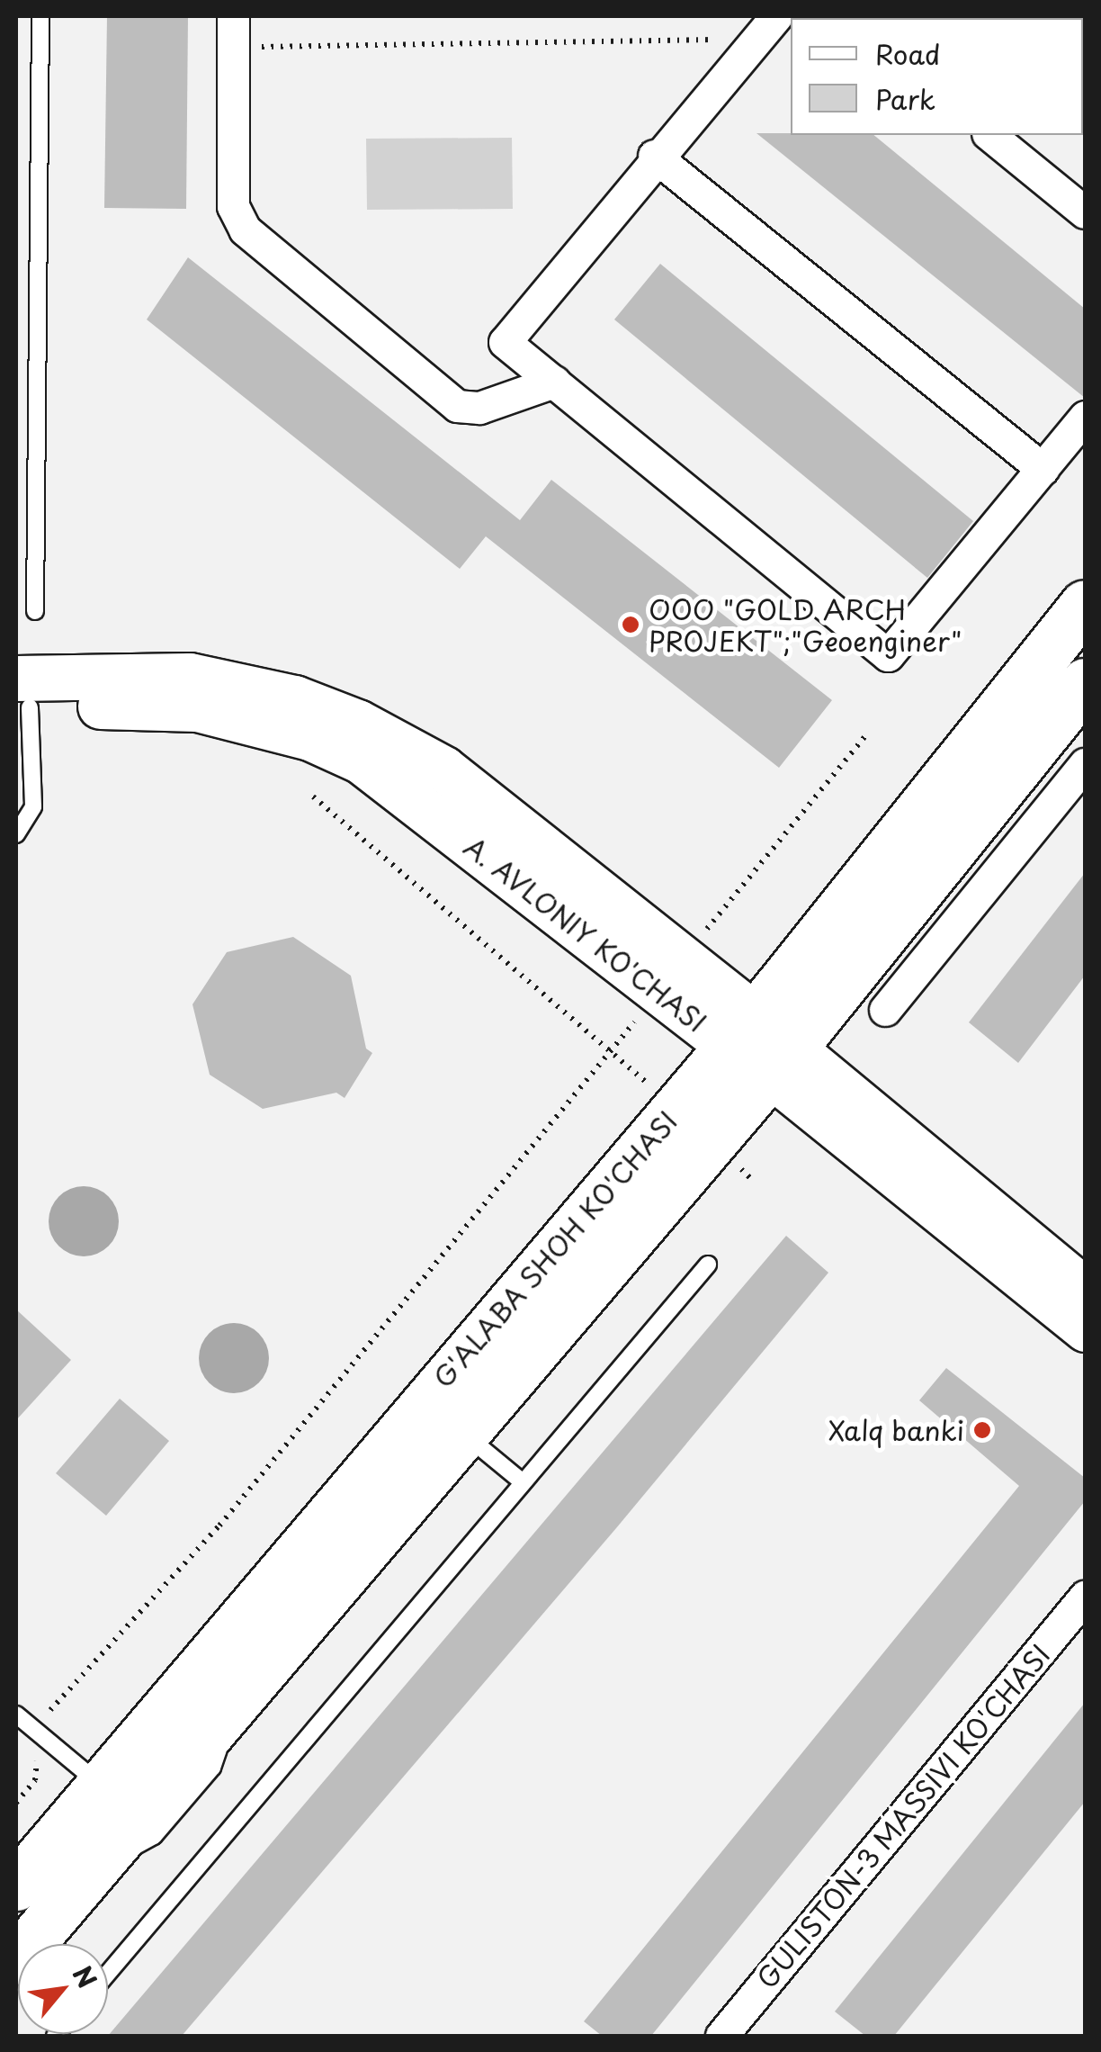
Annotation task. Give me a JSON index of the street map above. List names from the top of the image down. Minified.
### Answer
{"streets":{"main road":["A. AVLONIY KO'CHASI","G'ALABA SHOH KO'CHASI"],"street":["GULISTON-3 MASSIVI KO'CHASI"]},"crossings":[["A. AVLONIY KO'CHASI","G'ALABA SHOH KO'CHASI"]],"places":["ООО \"GOLD ARCH PROJEKT\";\"Geoenginer\"","Xalq banki"],"legend":["Road","Park"],"north":"top right"}
